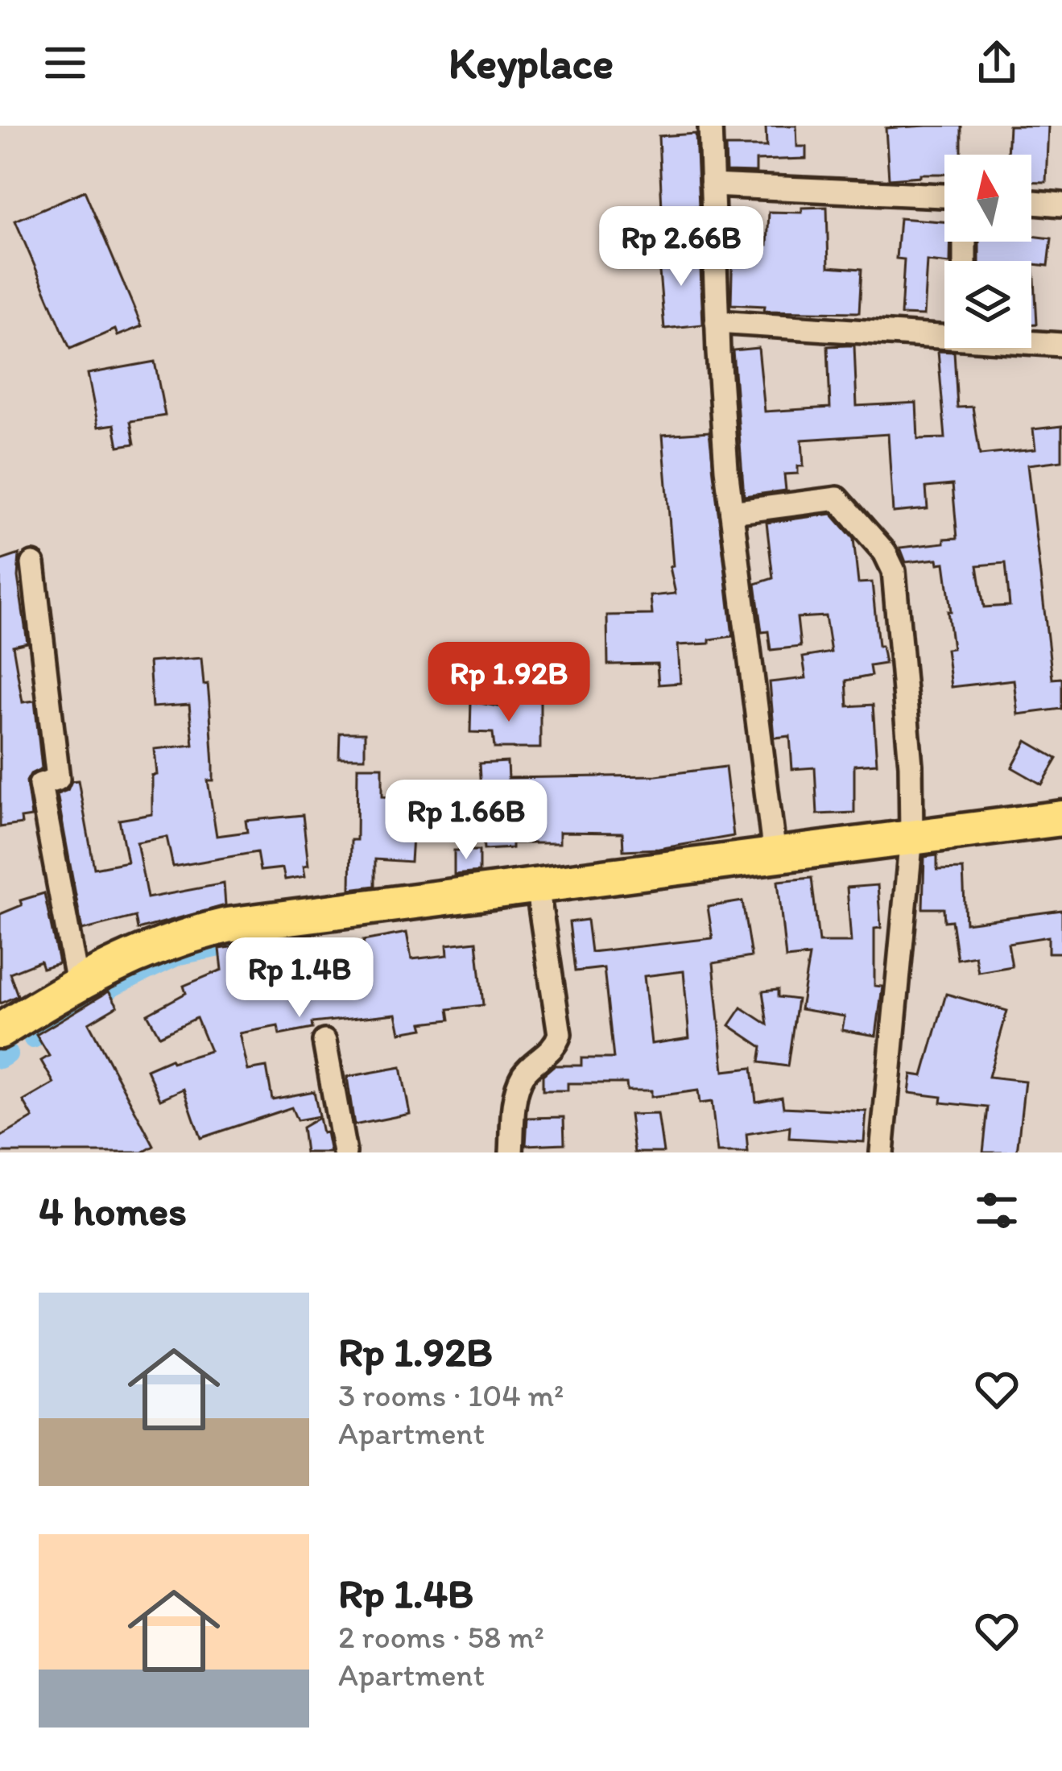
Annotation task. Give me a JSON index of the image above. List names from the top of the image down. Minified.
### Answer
{"north":"top","page":{"header":"Keyplace","price":["Rp 2.66B","Rp 1.92B","Rp 1.66B","Rp 1.4B"],"heading":"4 homes","list":[{"name":"Rp 1.92B","note":"3 rooms · 104 m² · Apartment"},{"name":"Rp 1.4B","note":"2 rooms · 58 m² · Apartment"}]}}
